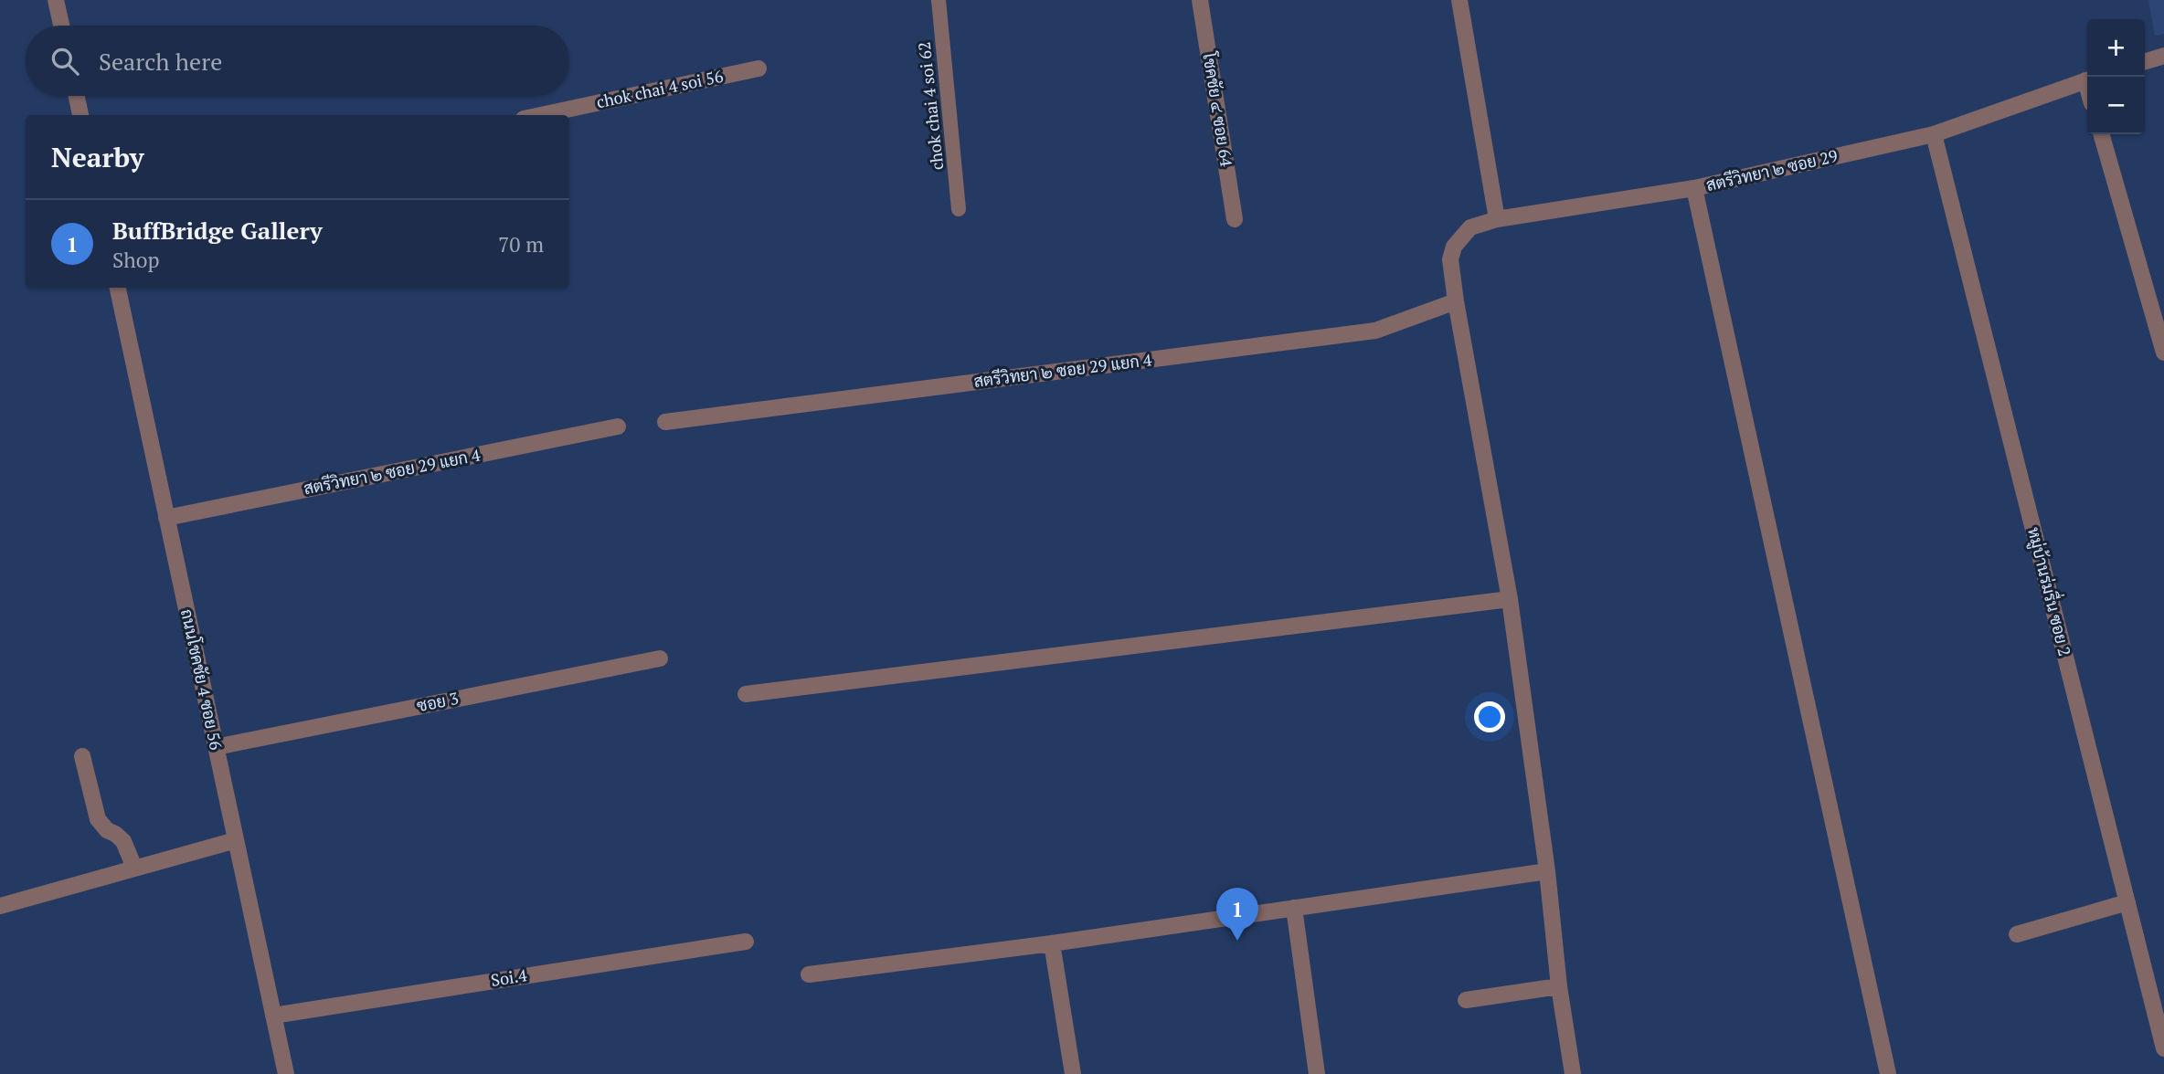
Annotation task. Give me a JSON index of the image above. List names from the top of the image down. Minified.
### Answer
{"streets":{"street":["chok chai 4 soi 56","โชคชัย ๔ ซอย 64","สตรีวิทยา ๒ ซอย 29","สตรีวิทยา ๒ ซอย 29 แยก 4","หมู่บ้านร่มรื่น ซอย 2","ถนนโชคชัย 4 ซอย 56","ซอย 3","Soi.4"],"lane":["chok chai 4 soi 62"]},"crossings":[["สตรีวิทยา ๒ ซอย 29","สตรีวิทยา ๒ ซอย 29 แยก 4"],["สตรีวิทยา ๒ ซอย 29","หมู่บ้านร่มรื่น ซอย 2"],["สตรีวิทยา ๒ ซอย 29 แยก 4","ถนนโชคชัย 4 ซอย 56"],["ถนนโชคชัย 4 ซอย 56","ซอย 3"],["ถนนโชคชัย 4 ซอย 56","Soi.4"]],"page":{"map_buttons":["+","−"],"search":"Search here","heading":"Nearby","list":[{"mark":"1","name":"BuffBridge Gallery","note":"Shop","value":"70 m"}],"pins":"1"}}
